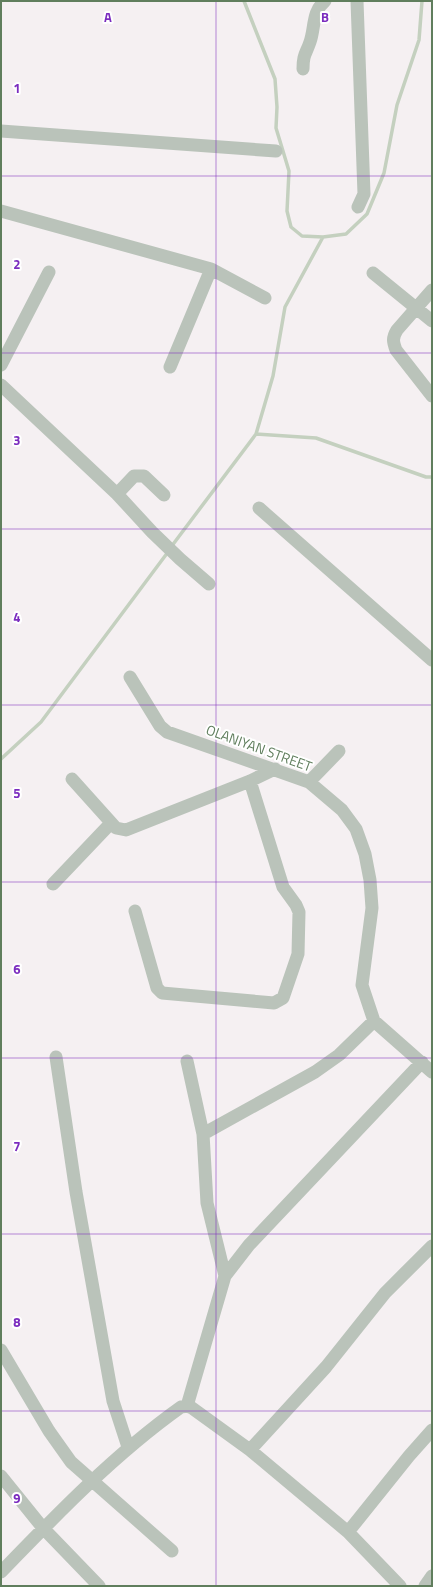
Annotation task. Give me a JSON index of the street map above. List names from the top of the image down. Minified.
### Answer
{"streets":{"street":["OLANIYAN STREET"]},"grid":{"columns":["A","B"],"rows":["1","2","3","4","5","6","7","8","9"]}}
